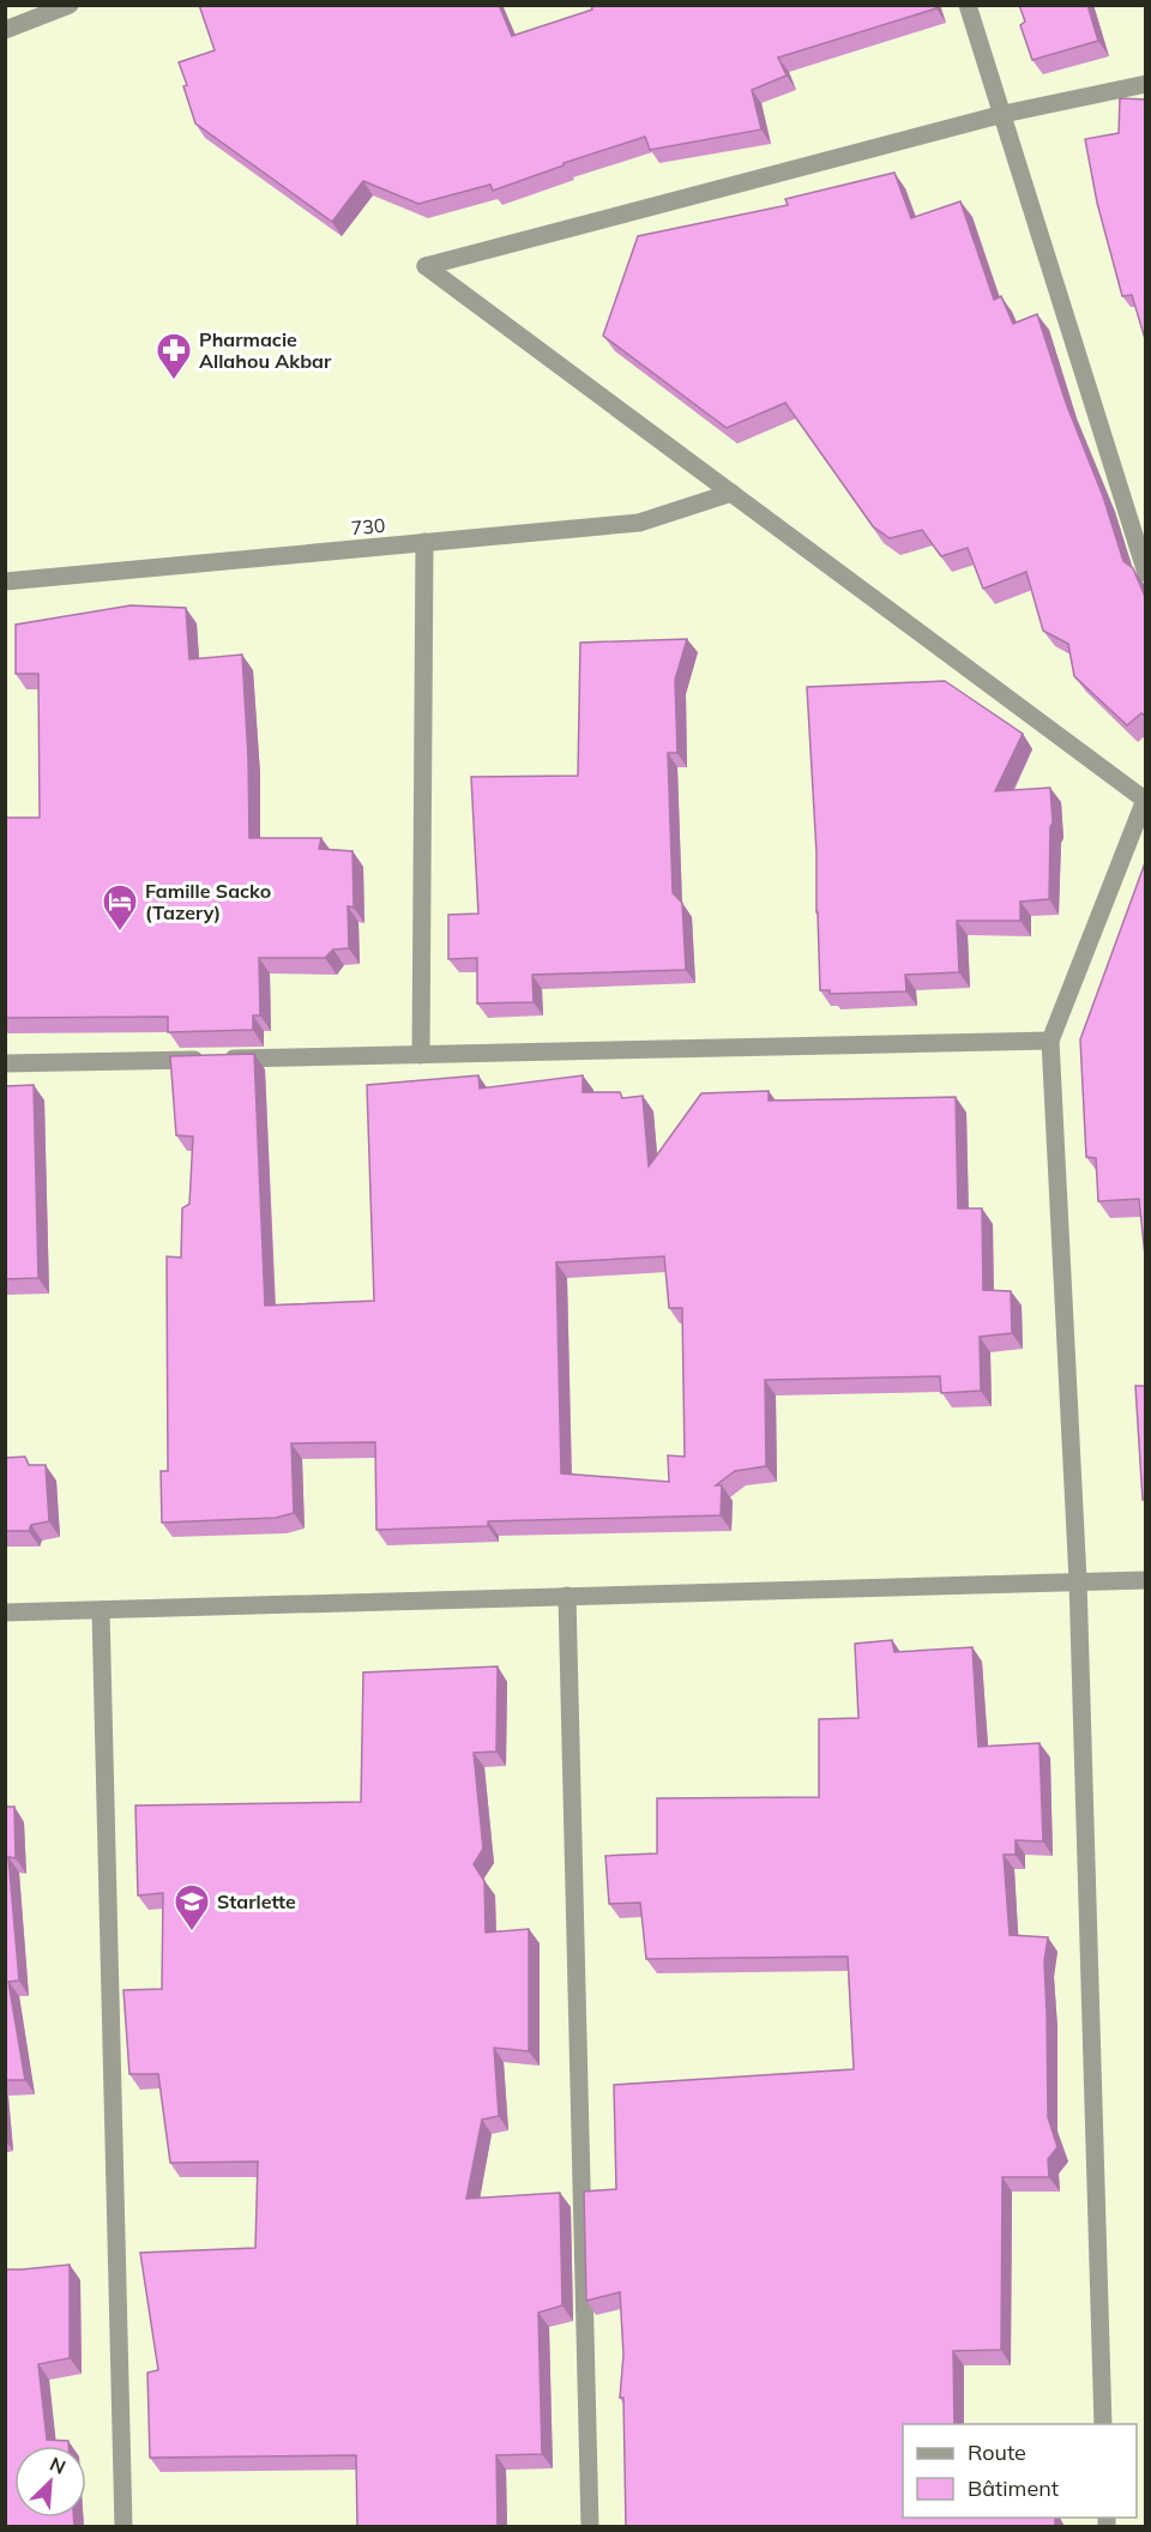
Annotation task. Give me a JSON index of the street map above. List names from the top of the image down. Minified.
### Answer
{"streets":{"street":["730"]},"places":{"pharmacy":["Pharmacie Allahou Akbar"],"hotel":["Famille Sacko (Tazery)"],"school or university":["Starlette"]},"legend":["Route","Bâtiment"],"north":"top right"}
